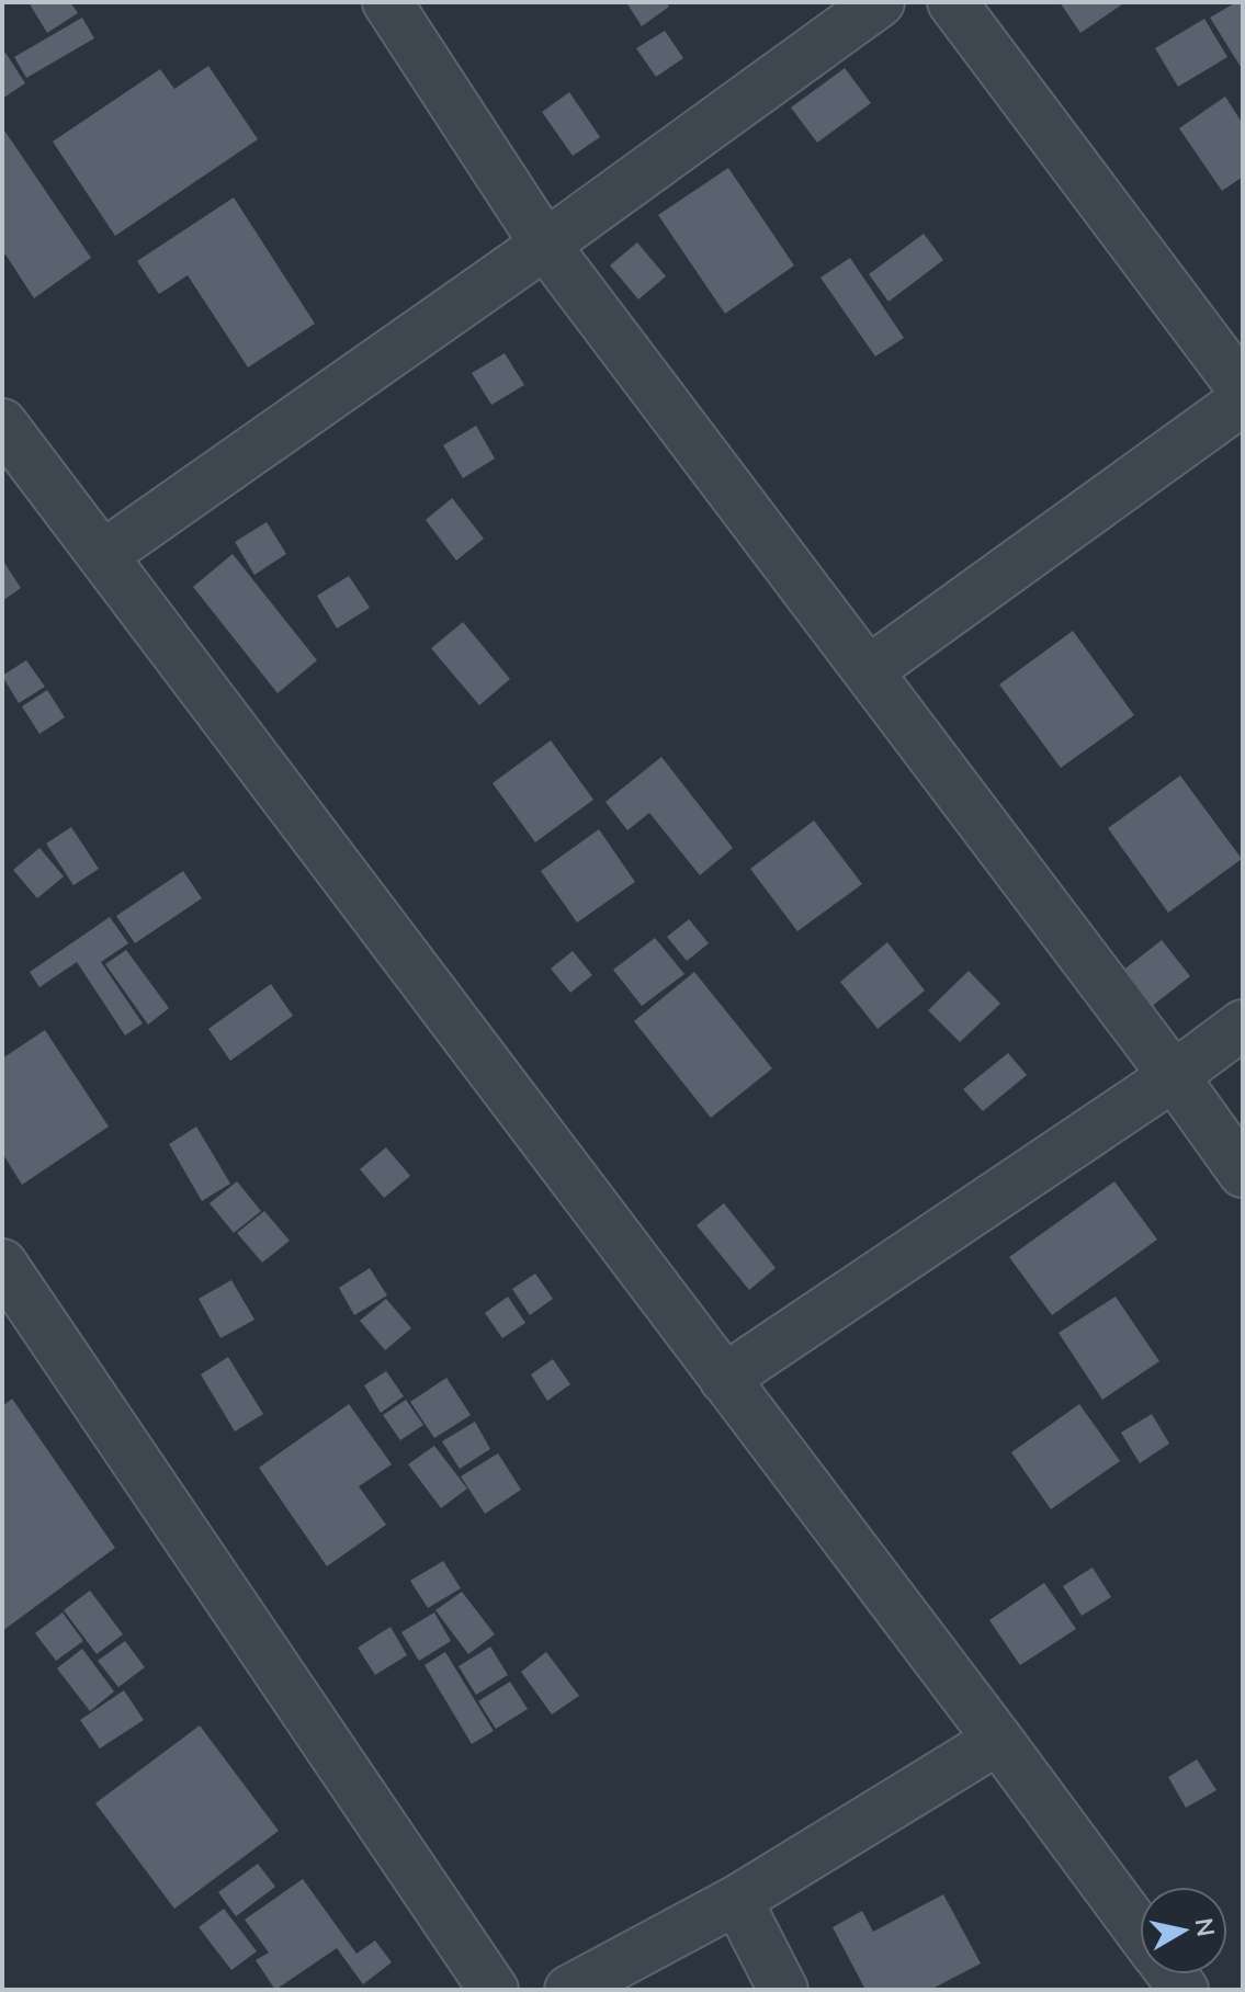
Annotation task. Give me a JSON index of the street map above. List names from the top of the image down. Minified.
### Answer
{"north":"right"}
